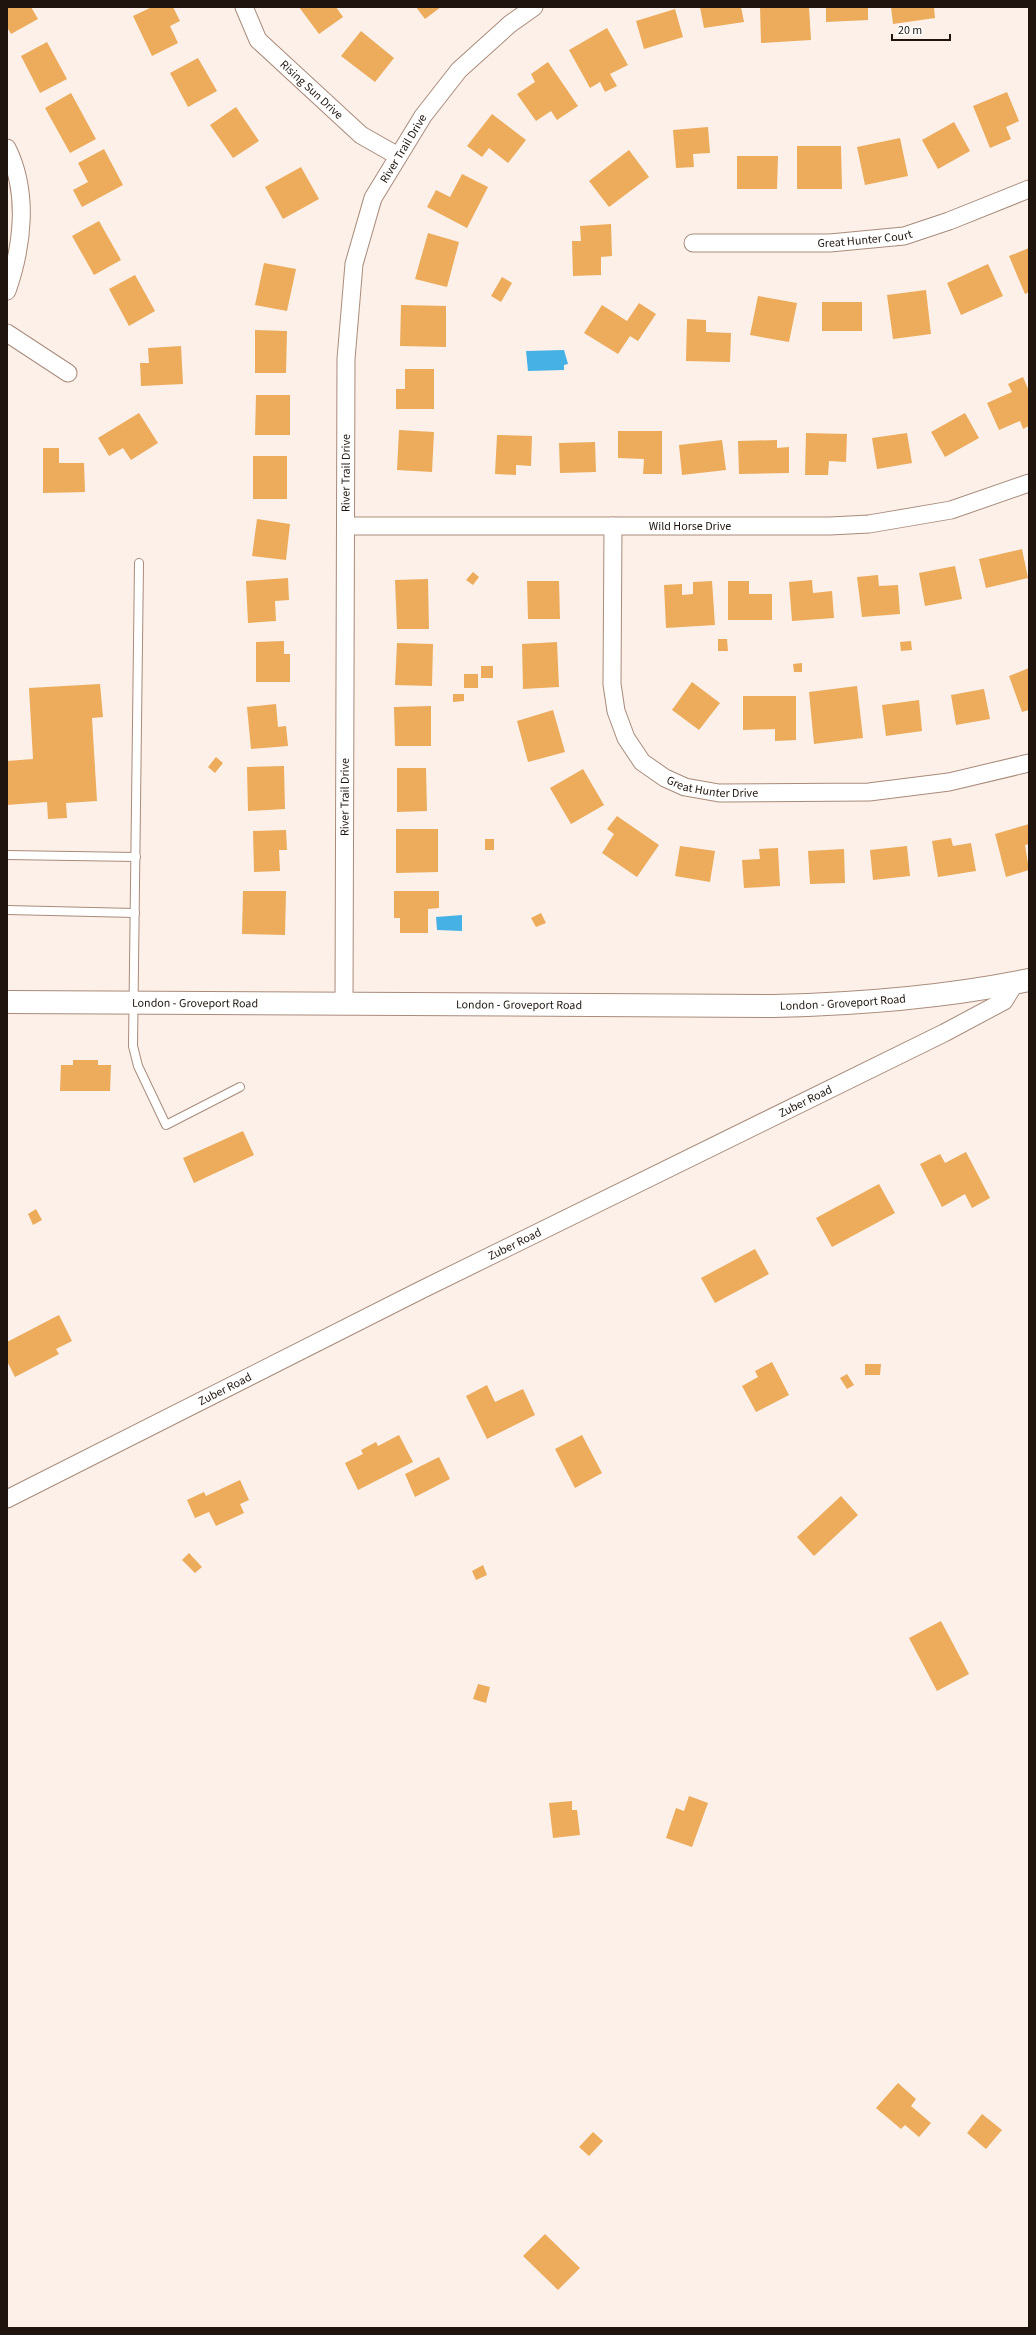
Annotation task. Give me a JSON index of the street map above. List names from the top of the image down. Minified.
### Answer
{"streets":{"main road":["London - Groveport Road"],"street":["Rising Sun Drive","River Trail Drive","Great Hunter Court","Wild Horse Drive","Great Hunter Drive","Zuber Road"]},"crossings":[["Rising Sun Drive","River Trail Drive"],["River Trail Drive","Wild Horse Drive"],["River Trail Drive","London - Groveport Road"],["Wild Horse Drive","Great Hunter Drive"],["London - Groveport Road","Zuber Road"]],"scale_bar":"20 m"}
